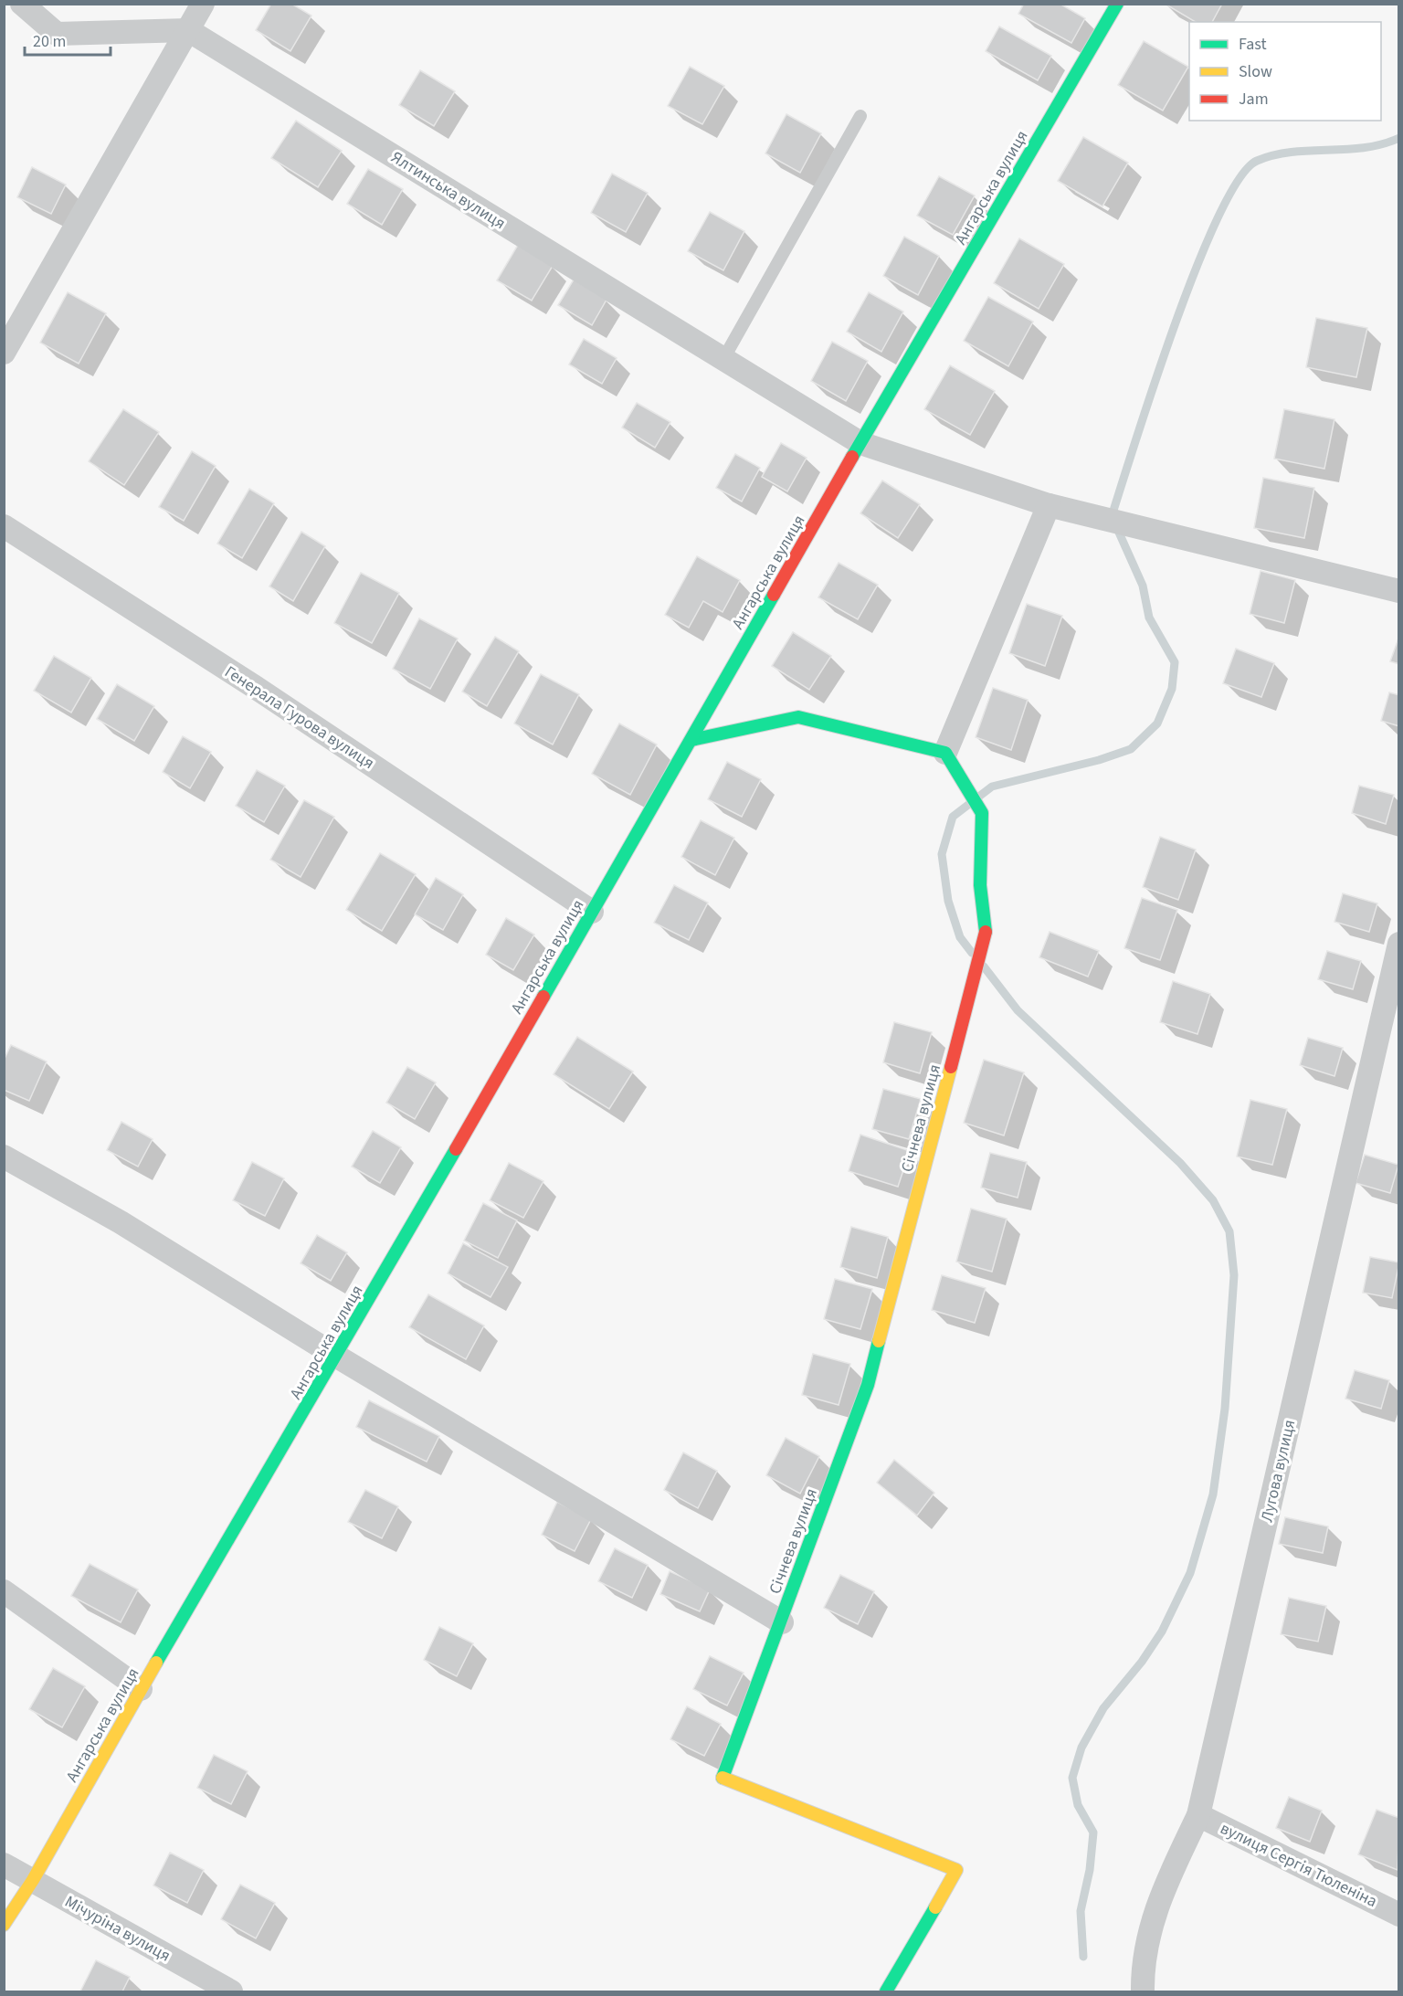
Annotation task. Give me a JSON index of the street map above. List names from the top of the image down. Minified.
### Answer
{"streets":{"street":["Ангарська вулиця","Ялтинська вулиця","Генерала Гурова вулиця","Січнева вулиця","Лугова вулиця","вулиця Сергія Тюленіна","Мічуріна вулиця"]},"crossings":[["Ангарська вулиця","Ялтинська вулиця"],["Ангарська вулиця","Генерала Гурова вулиця"],["Ангарська вулиця","Мічуріна вулиця"],["Лугова вулиця","вулиця Сергія Тюленіна"]],"legend":["Fast","Slow","Jam"],"scale_bar":"20 m"}
